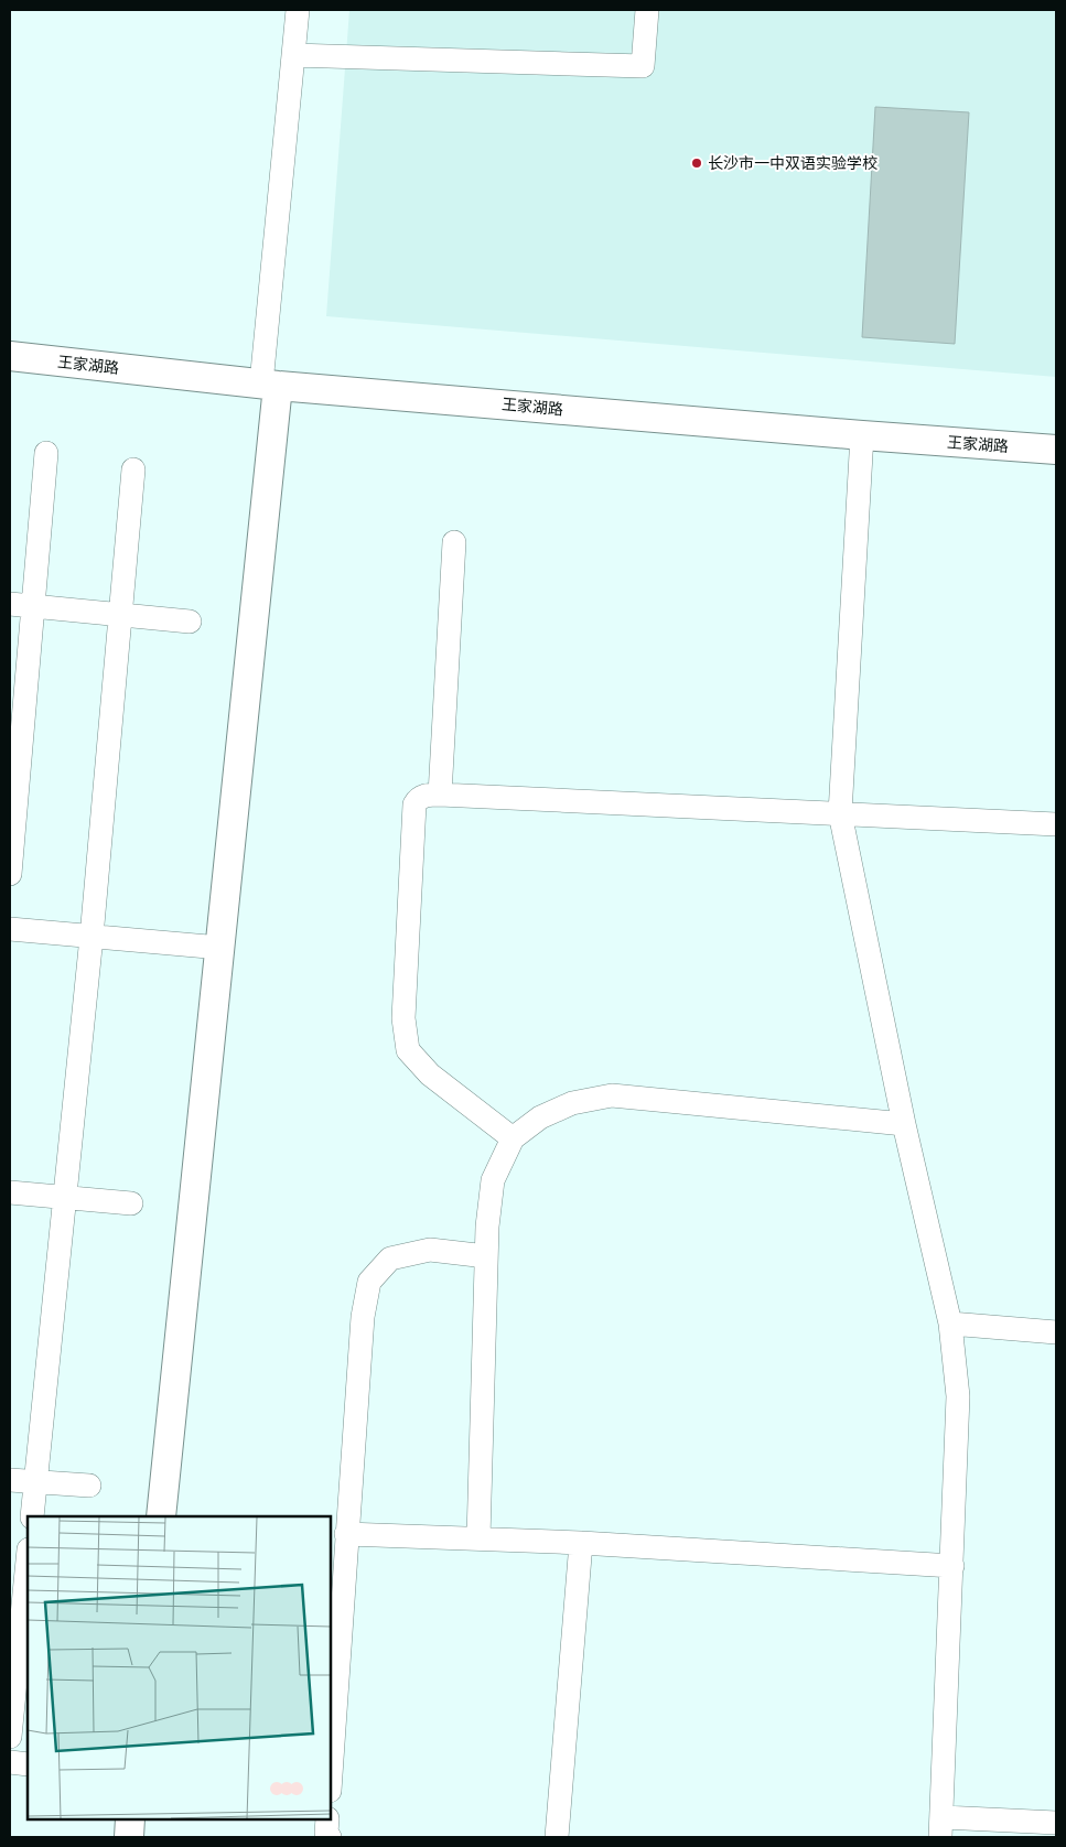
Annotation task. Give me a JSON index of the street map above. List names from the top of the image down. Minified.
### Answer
{"streets":{"street":["王家湖路"]},"places":["长沙市一中双语实验学校"]}
